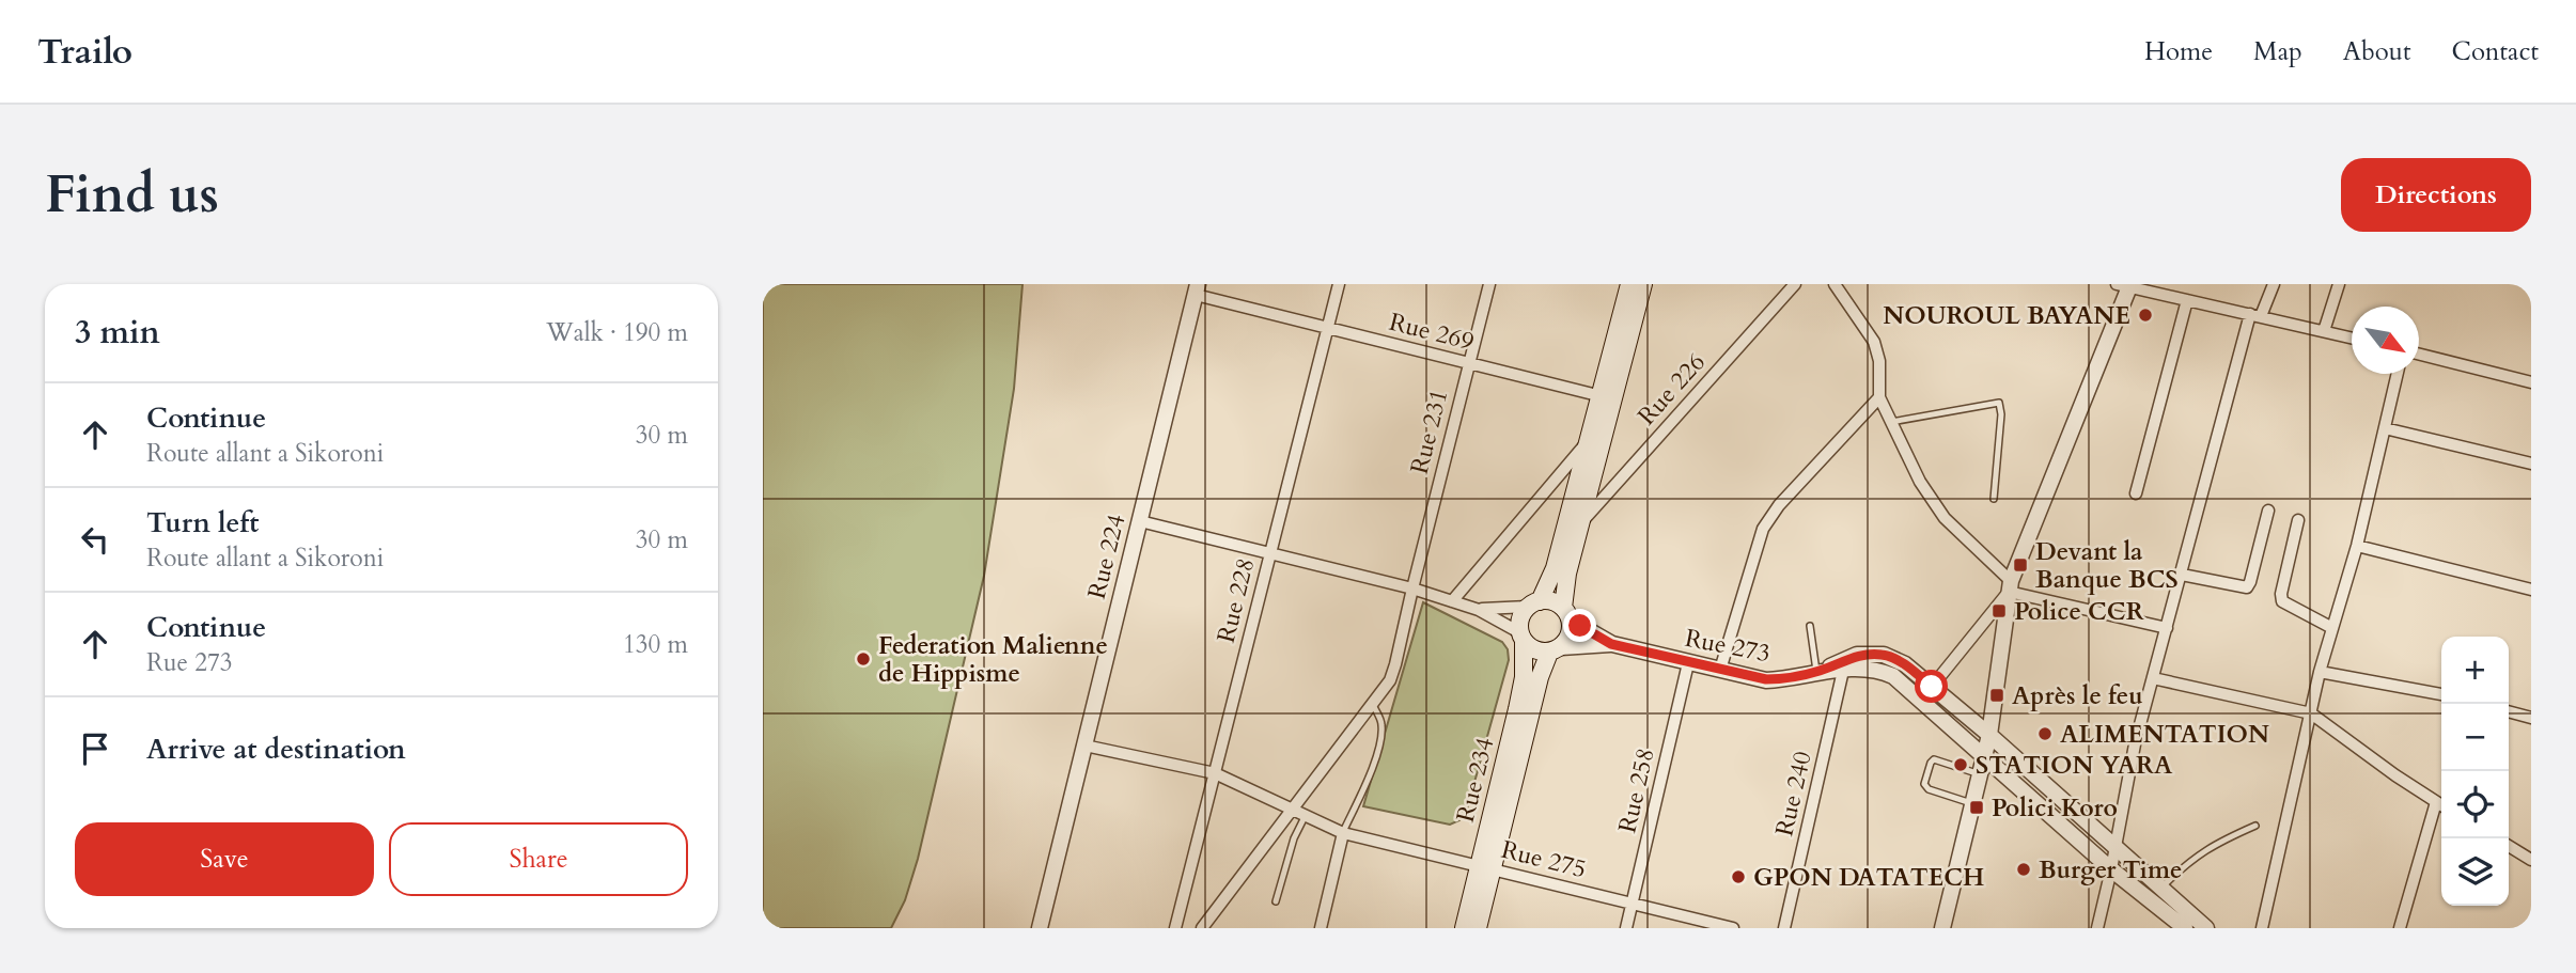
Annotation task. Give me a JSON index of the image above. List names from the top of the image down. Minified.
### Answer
{"streets":{"main road":["Rue 234"],"street":["Rue 269","Rue 226","Rue 231","Rue 224","Rue 228","Rue 273","Rue 258","Rue 240","Rue 275"]},"crossings":[["Rue 269","Rue 231"],["Rue 269","Rue 224"],["Rue 269","Rue 228"],["Rue 231","Rue 275"],["Rue 273","Rue 234"],["Rue 273","Rue 258"],["Rue 273","Rue 240"],["Rue 234","Rue 275"],["Rue 258","Rue 275"]],"places":{"other":["NOUROUL BAYANE","Federation Malienne de Hippisme","ALIMENTATION","STATION YARA","Burger Time","GPON DATATECH"],"transit":["Devant la Banque BCS","Police CCR","Après le feu","Polici Koro"]},"north":"bottom right","page":{"header":"Trailo","nav":["Home","Map","About","Contact"],"buttons":["Directions",["Save","Share"]],"title":"Find us","heading":["3 min","Walk · 190 m"],"list":[["Continue","Route allant a Sikoroni","30 m"],["Turn left","Route allant a Sikoroni","30 m"],["Continue","Rue 273","130 m"],"Arrive at destination"],"map_buttons":["+","−"]}}
